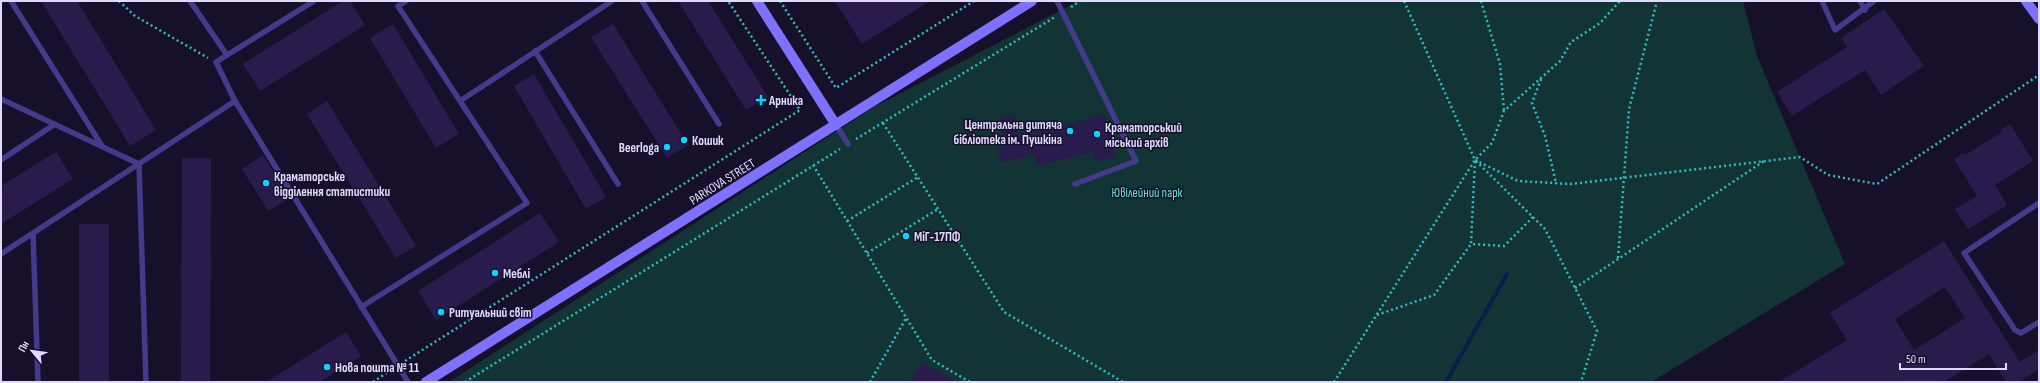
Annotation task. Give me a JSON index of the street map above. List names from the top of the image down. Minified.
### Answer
{"streets":{"street":["PARKOVA STREET"]},"parks":["Ювілейний парк"],"places":{"health":["Арника"],"other":["Центральна дитяча бібліотека ім. Пушкіна","Краматорський міський архів","Кошик","Beerloga","Краматорське відділення статистики","МіГ-17ПФ","Меблі","Ритуальний світ","Нова пошта № 11"]},"scale_bar":"50 m","north":"top left"}
